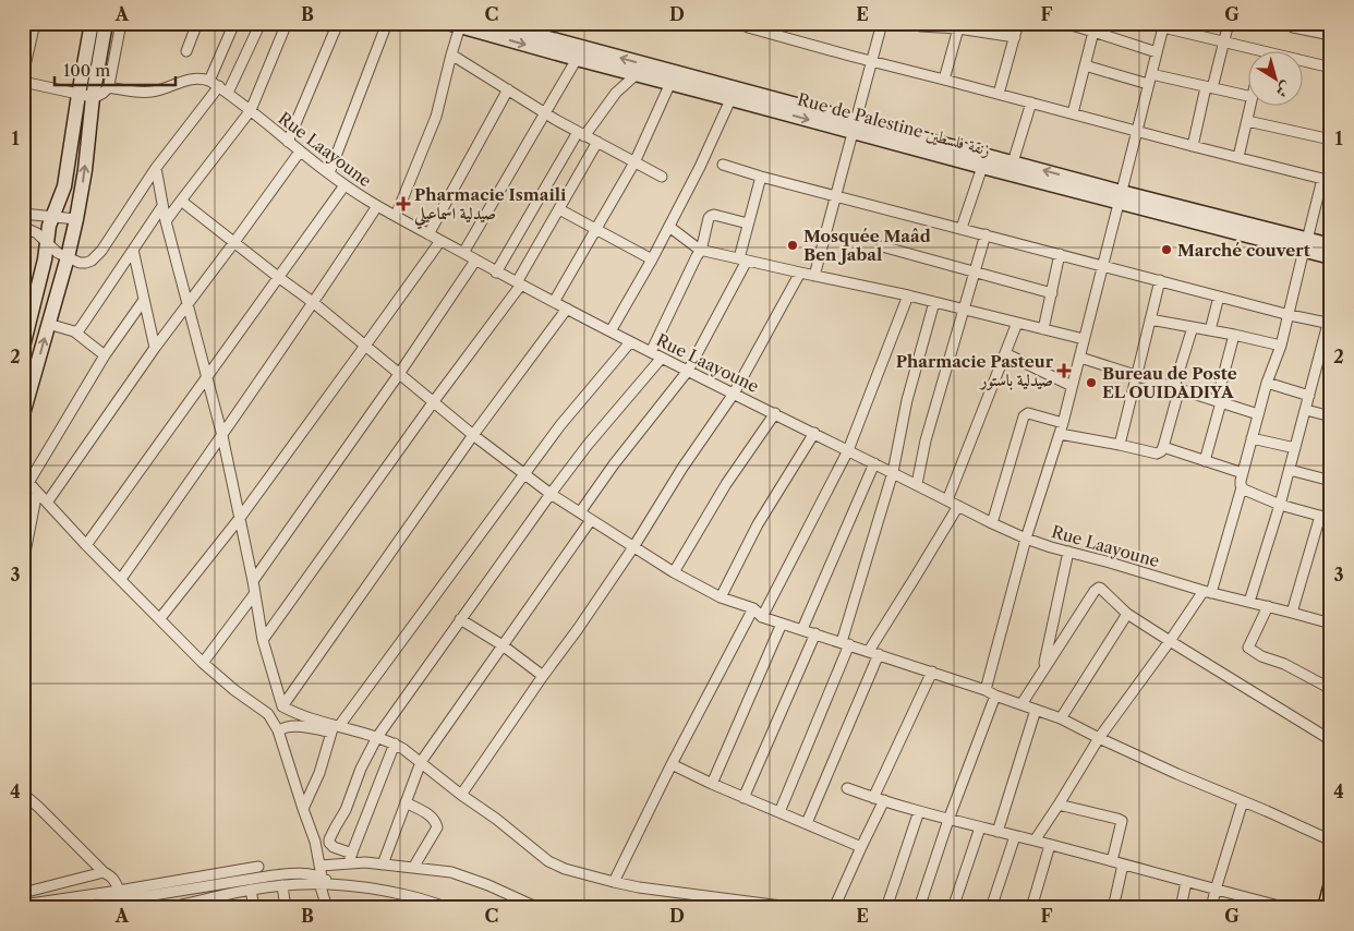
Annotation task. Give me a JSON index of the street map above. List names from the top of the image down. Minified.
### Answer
{"streets":{"main road":["Rue de Palestine زنقة فلسطين"],"street":["Rue Laayoune"]},"places":{"health":["Pharmacie Ismaili صيدلية اسماعيلي","Pharmacie Pasteur صيدلية باستور"],"other":["Mosquée Maâd Ben Jabal","Marché couvert","Bureau de Poste EL OUIDADIYA"]},"scale_bar":"100 m","north":"bottom right","grid":{"columns":["A","B","C","D","E","F","G"],"rows":["1","2","3","4"]}}
